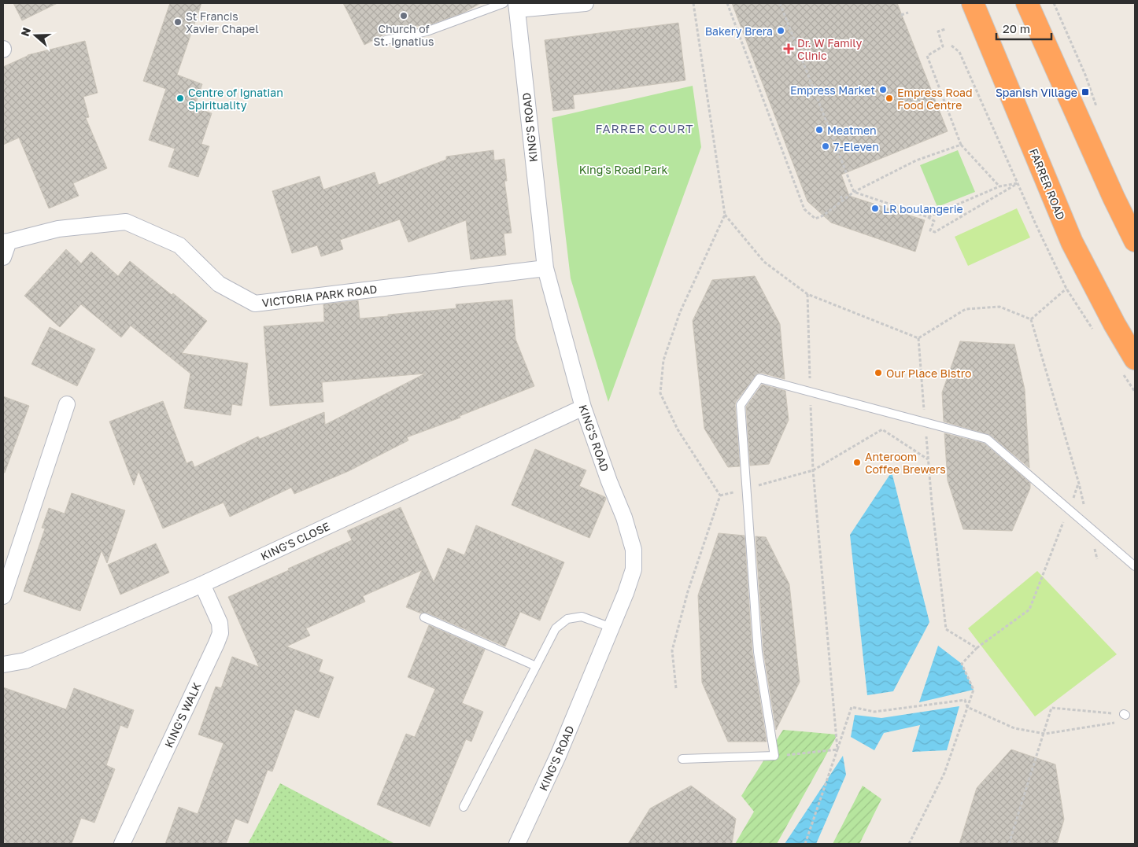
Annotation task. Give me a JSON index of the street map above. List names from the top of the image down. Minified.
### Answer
{"streets":{"highway":["FARRER ROAD"],"street":["KING'S ROAD","VICTORIA PARK ROAD","KING'S CLOSE","KING'S WALK"]},"crossings":[["KING'S ROAD","VICTORIA PARK ROAD"],["KING'S ROAD","KING'S CLOSE"],["KING'S CLOSE","KING'S WALK"]],"districts":["FARRER COURT"],"parks":["King's Road Park"],"places":{"other":["Church of St. Ignatius","St Francis Xavier Chapel","Bakery Brera","Empress Market","Centre of Ignatian Spirituality","Empress Road Food Centre","Meatmen","7-Eleven","LR boulangerie","Our Place Bistro","Anteroom Coffee Brewers"],"health":["Dr. W Family Clinic"],"transit":["Spanish Village"]},"scale_bar":"20 m","north":"left"}
